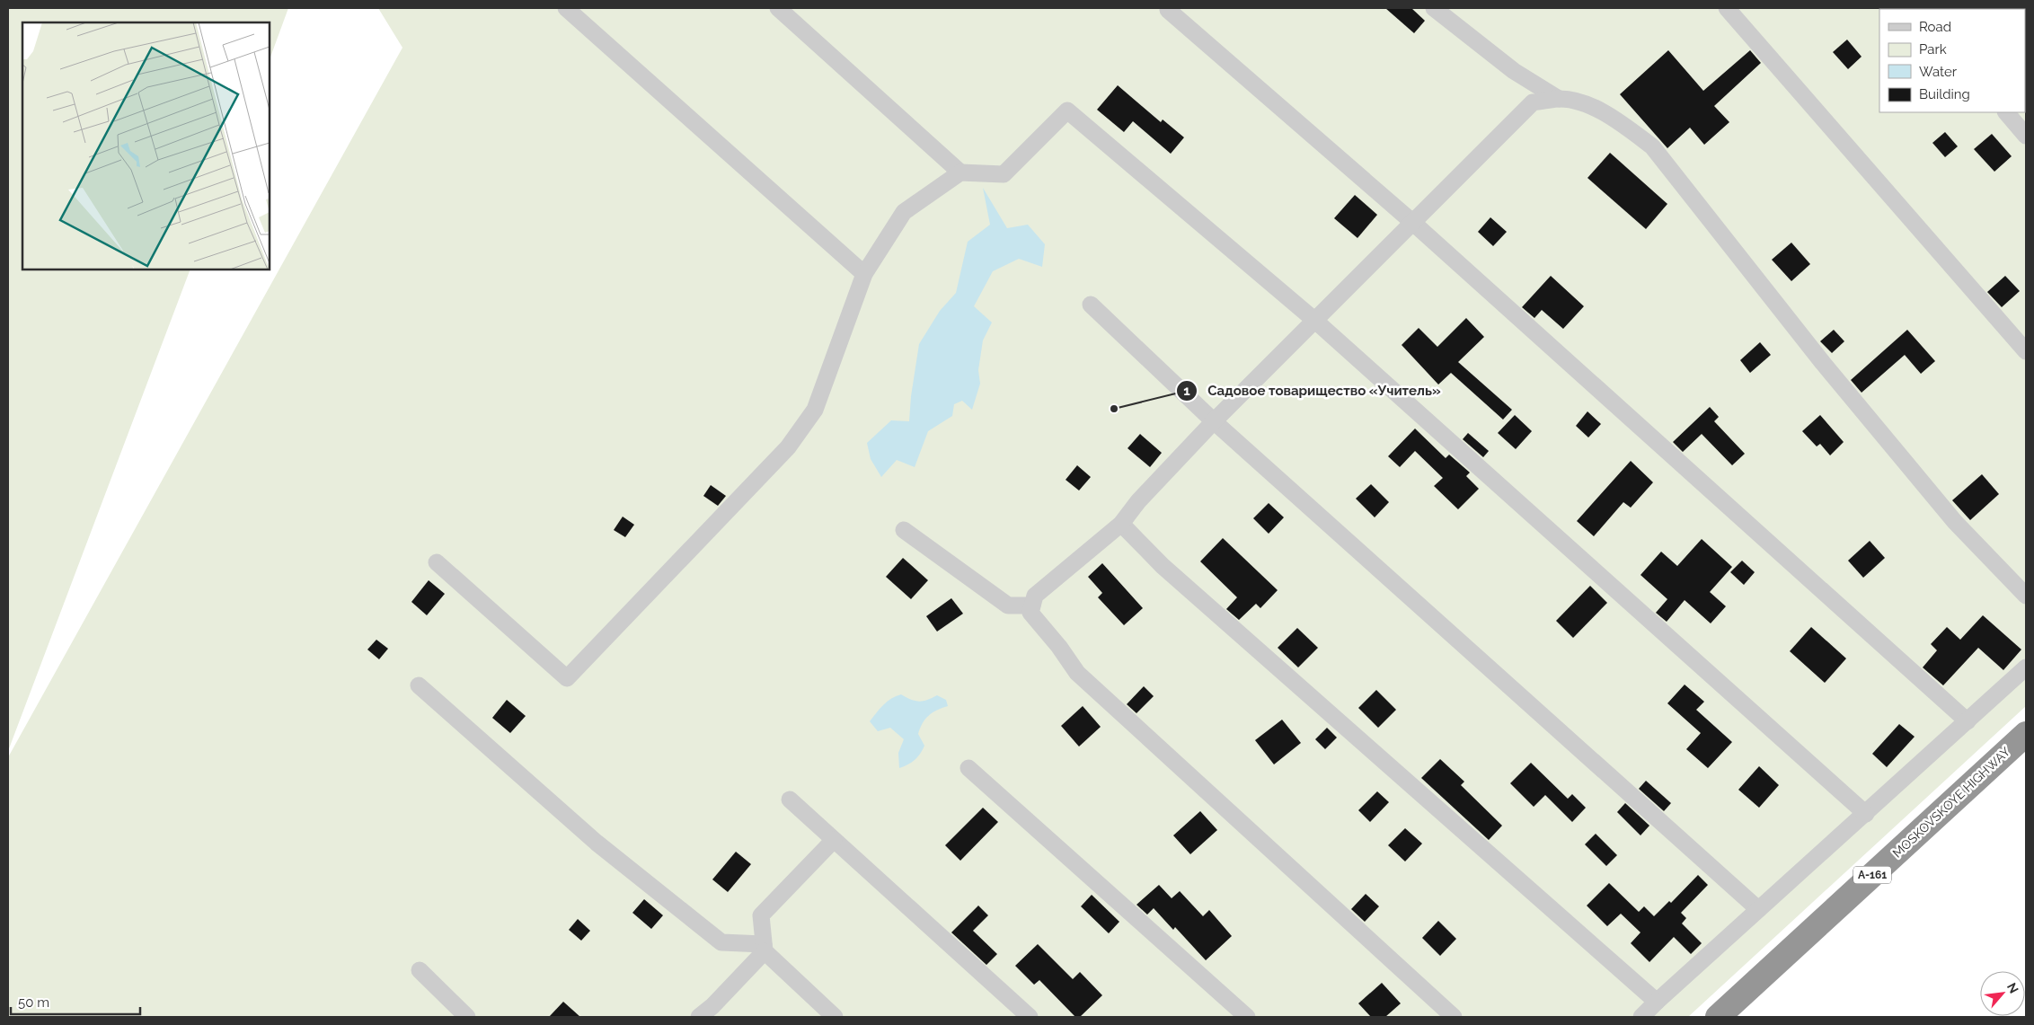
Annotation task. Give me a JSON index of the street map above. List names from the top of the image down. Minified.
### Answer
{"streets":{"highway":["MOSKOVSKOYE HIGHWAY","А-161"]},"places":["Садовое товарищество «Учитель»"],"legend":["Road","Park","Water","Building"],"scale_bar":"50 m","north":"top right"}
